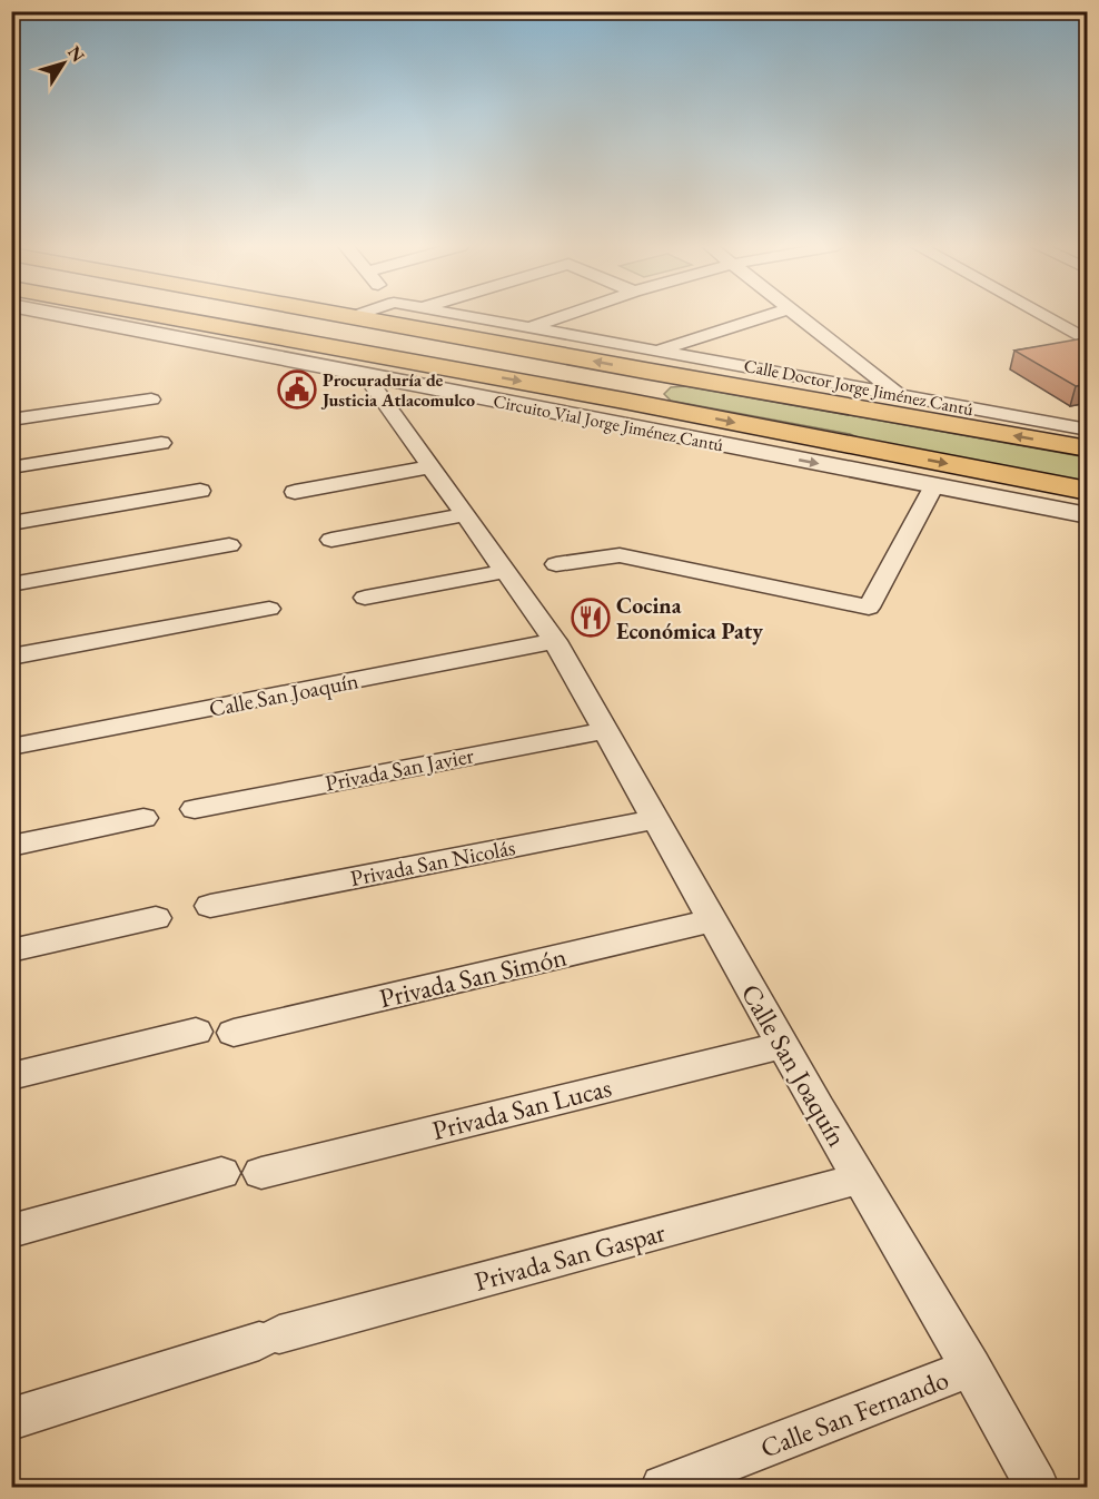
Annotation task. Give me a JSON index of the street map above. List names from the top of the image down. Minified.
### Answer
{"streets":{"main road":["Circuito Vial Jorge Jiménez Cantú"],"street":["Calle Doctor Jorge Jiménez Cantú","Calle San Joaquín","Privada San Javier","Privada San Nicolás","Privada San Simón","Privada San Lucas","Privada San Gaspar","Calle San Fernando"]},"crossings":[["Circuito Vial Jorge Jiménez Cantú","Calle San Joaquín"],["Calle San Joaquín","Privada San Javier"],["Calle San Joaquín","Privada San Nicolás"],["Calle San Joaquín","Privada San Simón"],["Calle San Joaquín","Privada San Lucas"],["Calle San Joaquín","Privada San Gaspar"],["Calle San Joaquín","Calle San Fernando"]],"places":{"public building":["Procuraduría de Justicia Atlacomulco"],"restaurant":["Cocina Económica Paty"]},"north":"top right"}
